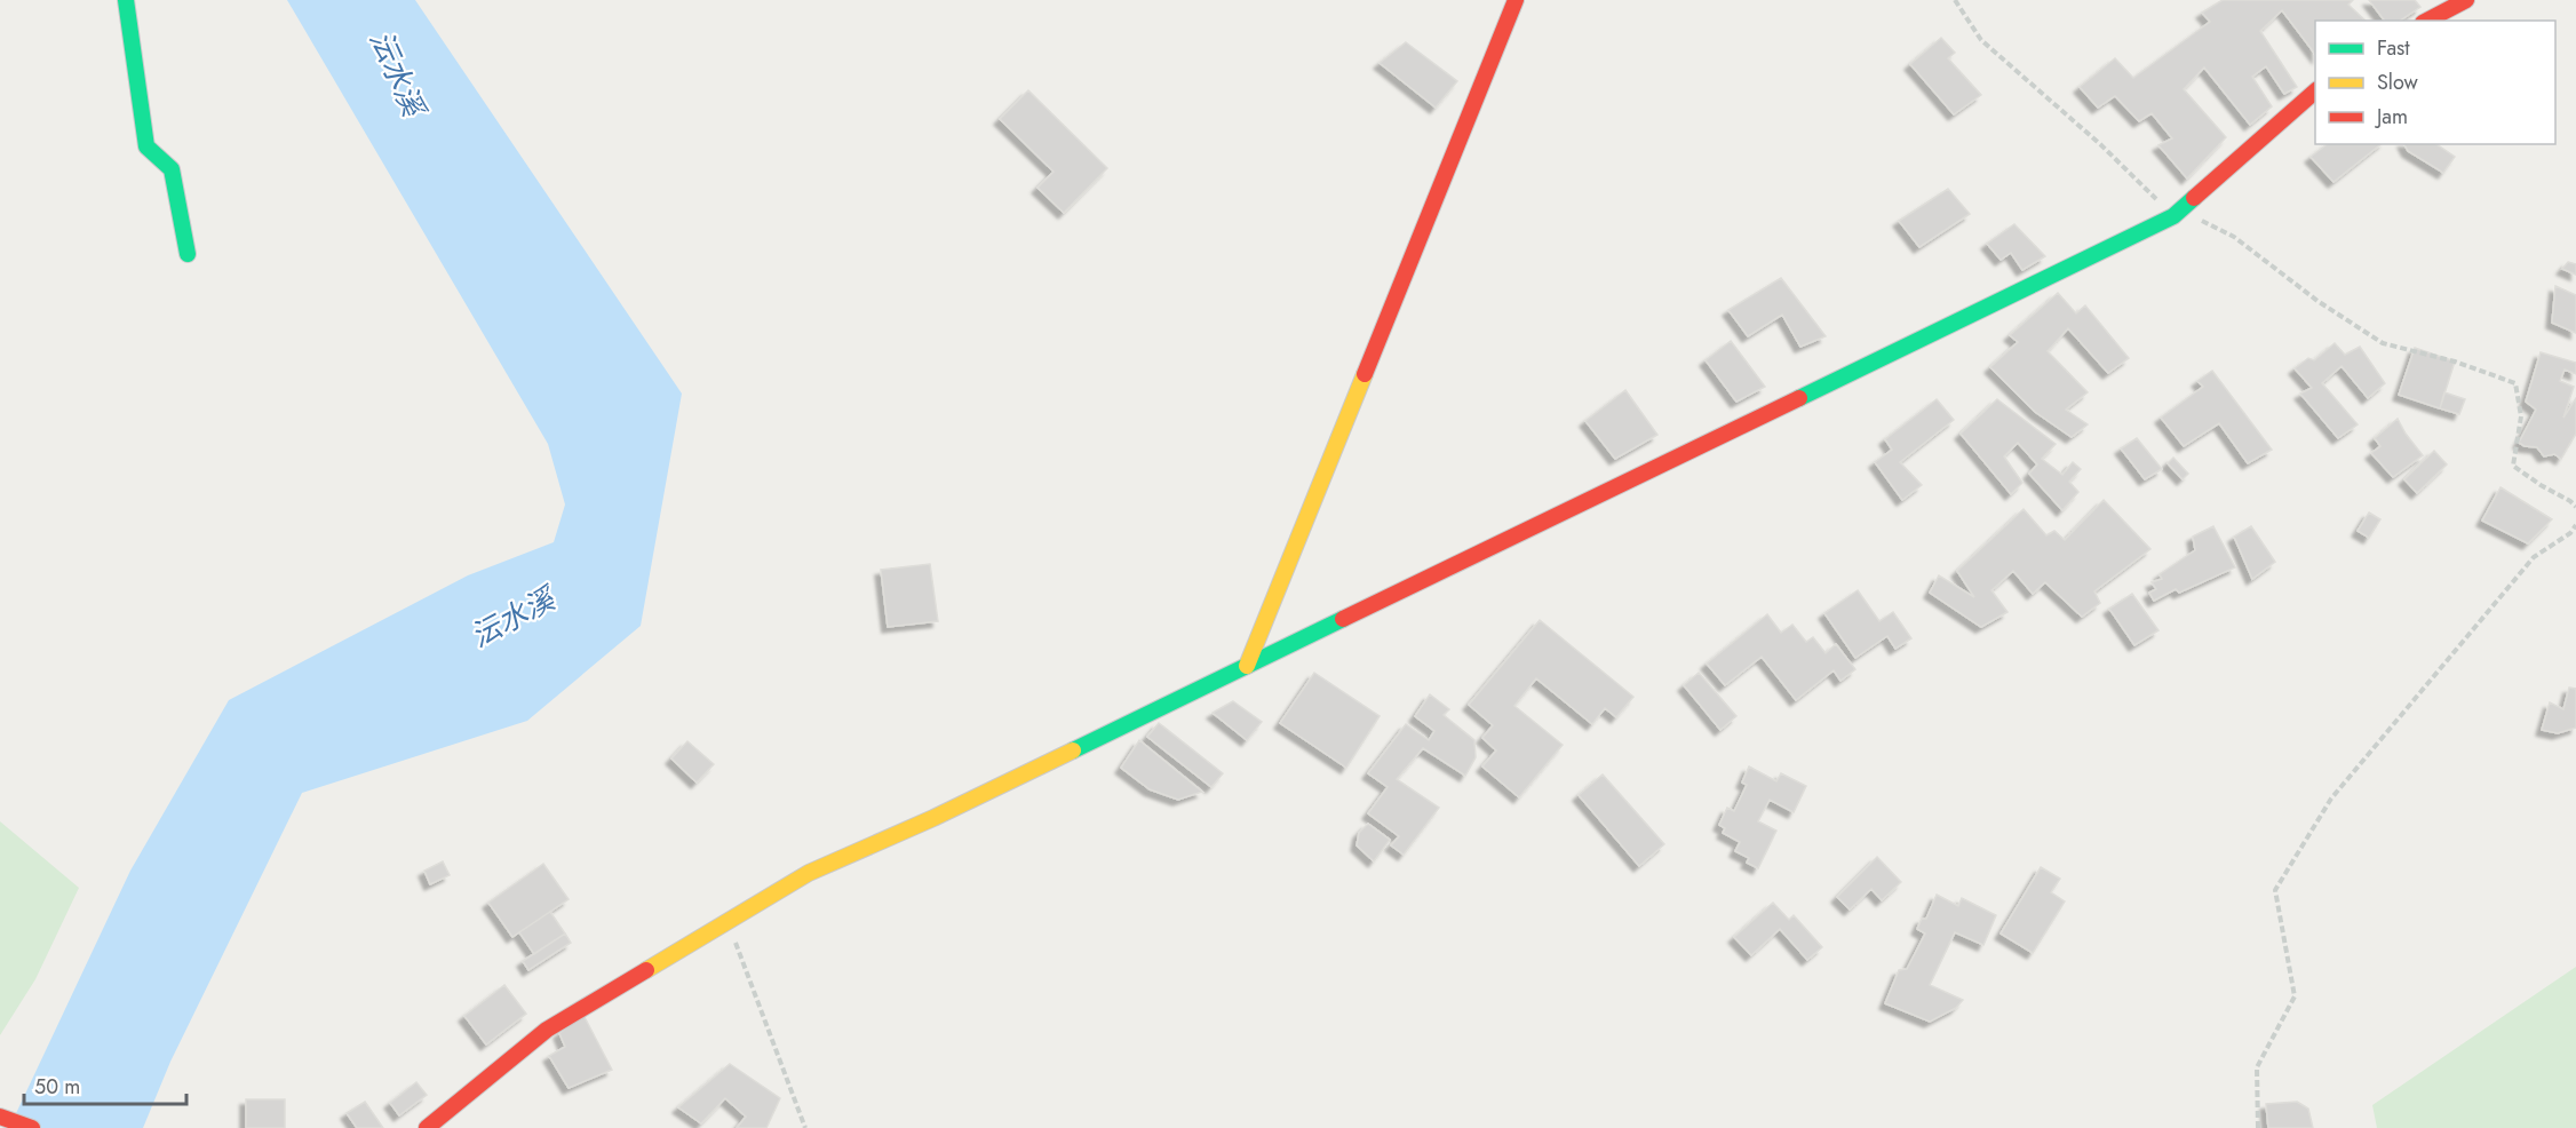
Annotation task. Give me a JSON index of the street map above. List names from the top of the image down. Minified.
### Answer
{"water":["沄水溪"],"legend":["Fast","Slow","Jam"],"scale_bar":"50 m"}
